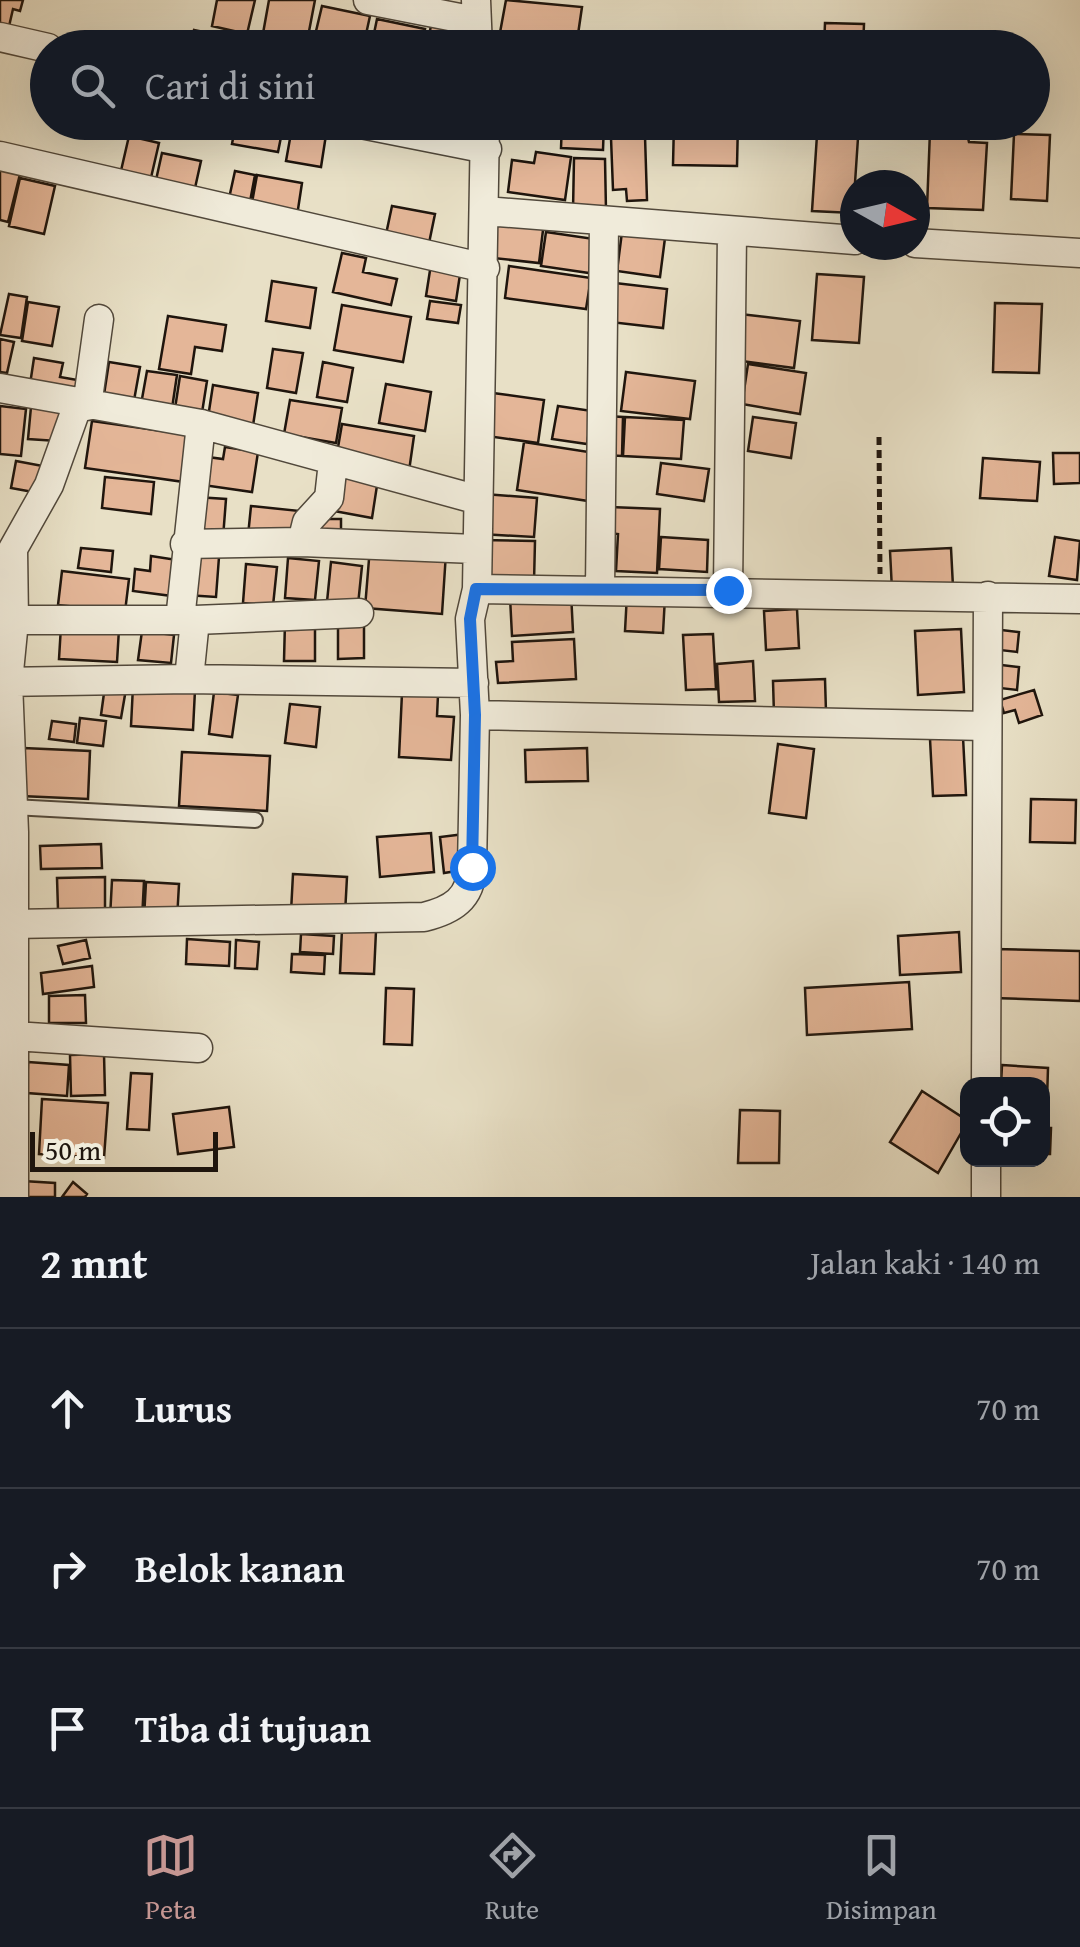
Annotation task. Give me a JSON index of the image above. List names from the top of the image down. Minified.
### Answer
{"scale_bar":"50 m","north":"right","page":{"search":"Cari di sini","scale":"50 m","heading":["2 mnt","Jalan kaki · 140 m"],"list":[["Lurus","70 m"],["Belok kanan","70 m"],"Tiba di tujuan"],"nav":["Peta","Rute","Disimpan"]}}
